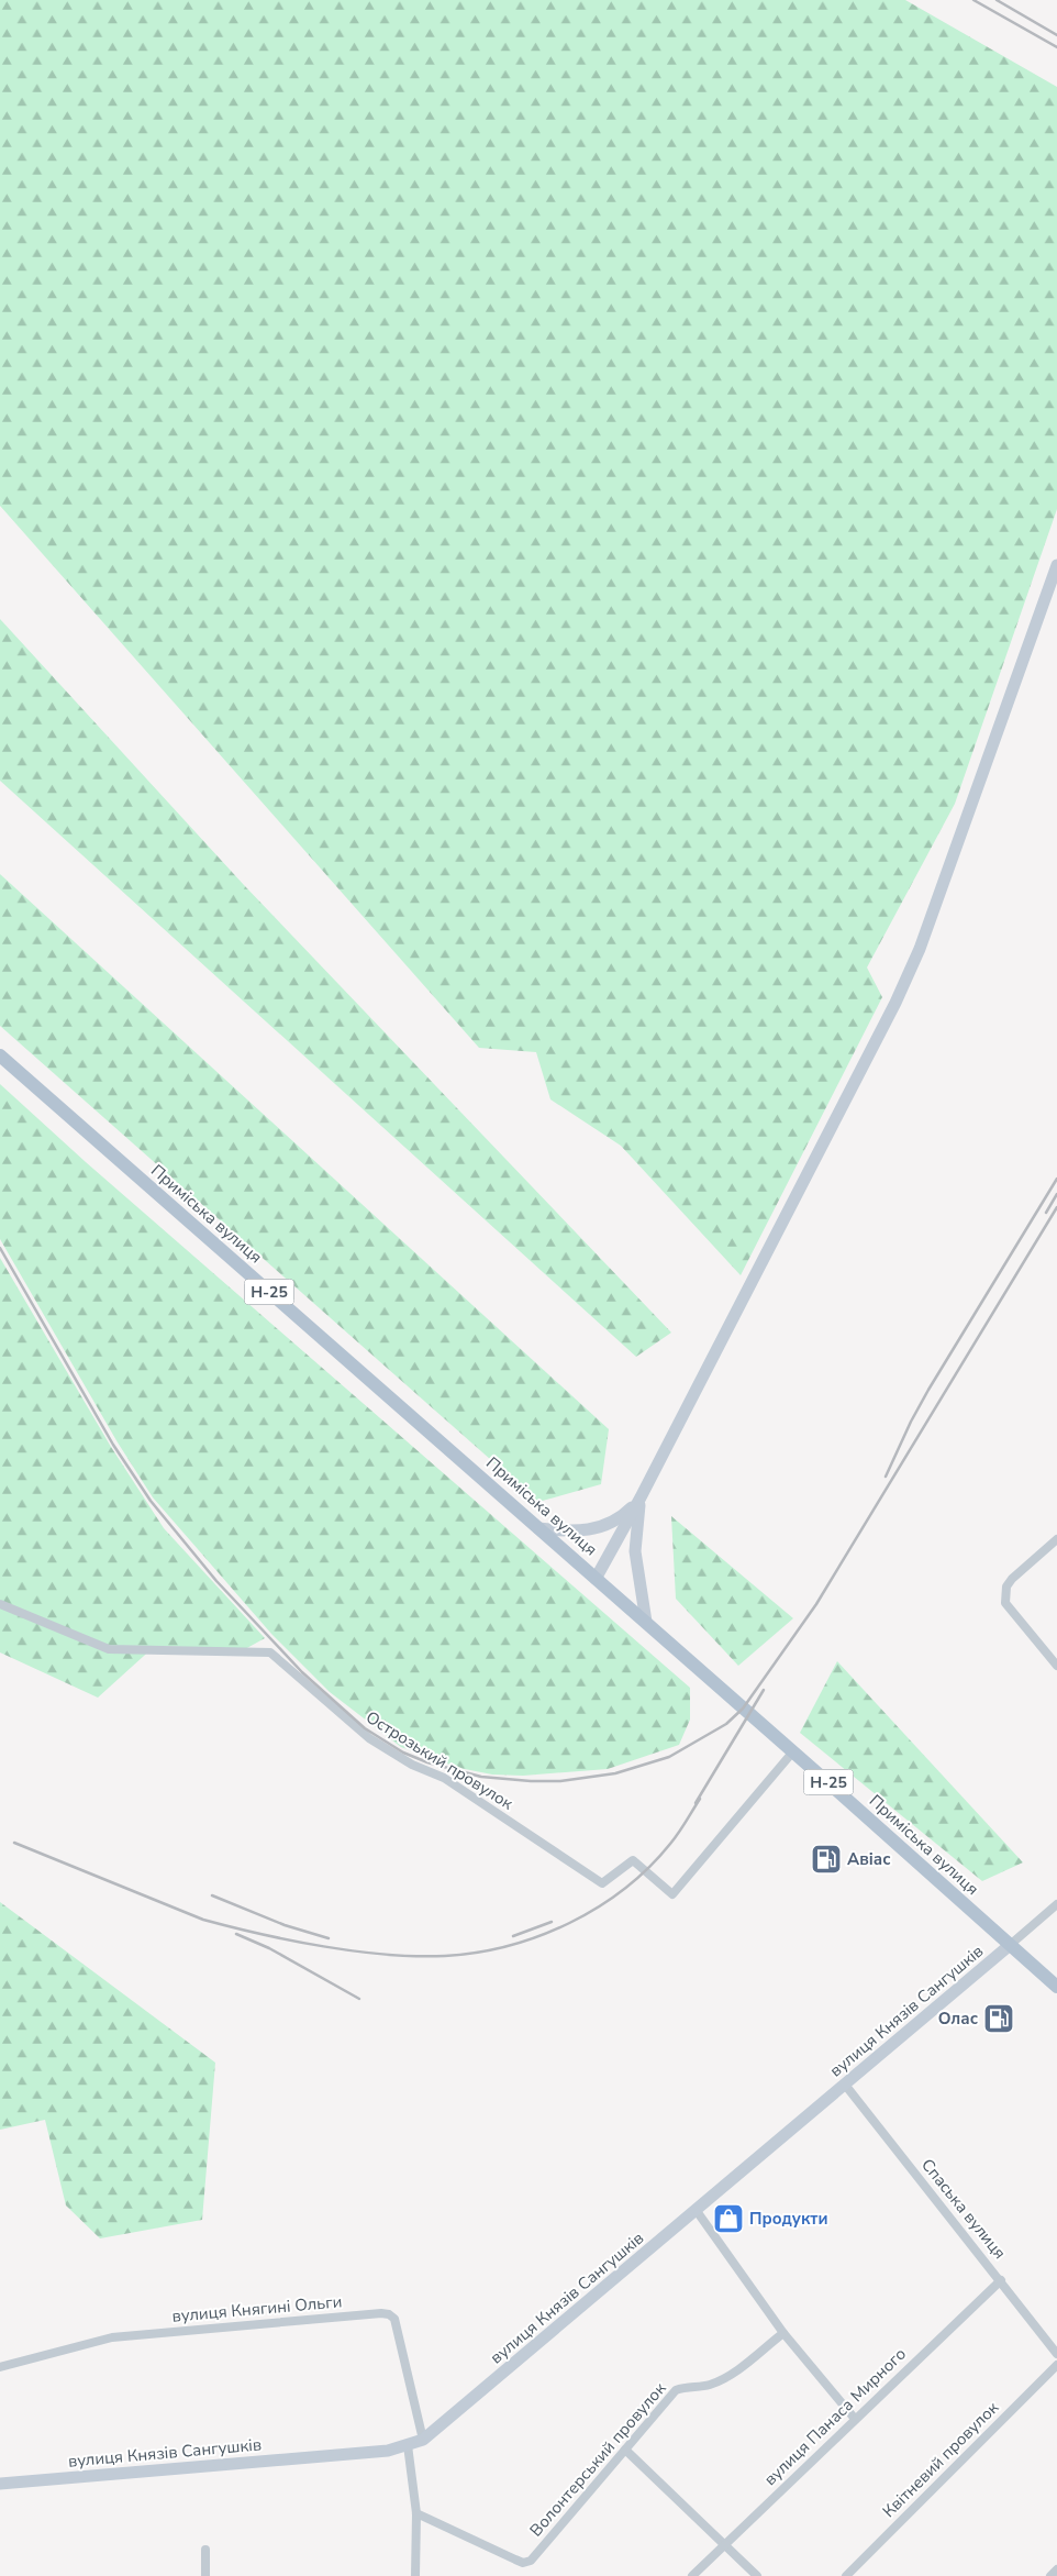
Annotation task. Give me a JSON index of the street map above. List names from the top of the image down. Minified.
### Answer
{"streets":{"main road":["Приміська вулиця","Н-25","вулиця Князів Сангушків"],"street":["Острозький провулок","Спаська вулиця","вулиця Княгині Ольги","вулиця Панаса Мирного","Волонтерський провулок","Квітневий провулок"]},"crossings":[["Приміська вулиця","Острозький провулок"],["Приміська вулиця","вулиця Князів Сангушків"],["вулиця Князів Сангушків","Спаська вулиця"],["вулиця Князів Сангушків","вулиця Княгині Ольги"],["Спаська вулиця","вулиця Панаса Мирного"]],"places":{"fuel station":["Авіас","Олас"],"shop":["Продукти"]}}
